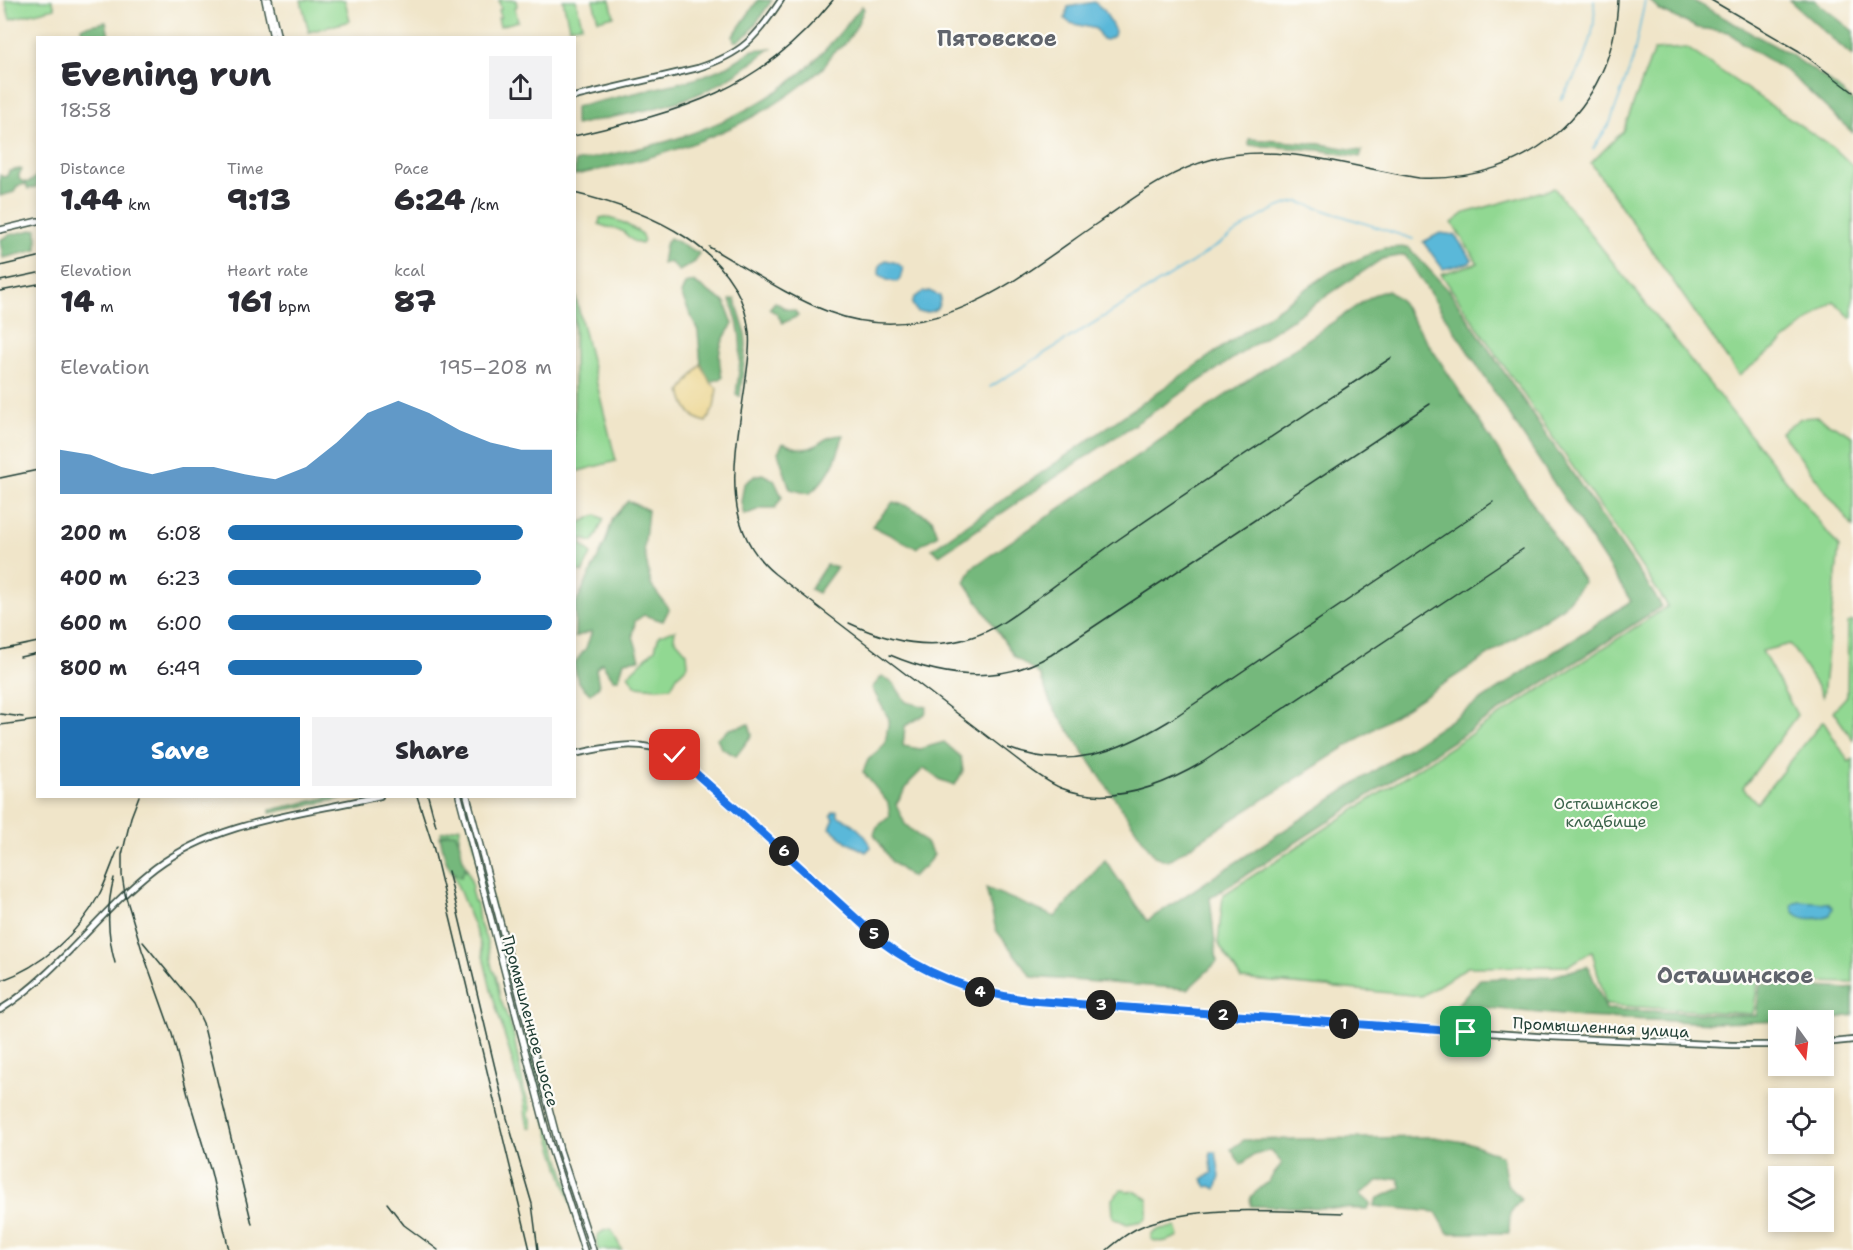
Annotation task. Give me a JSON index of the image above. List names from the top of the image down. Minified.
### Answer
{"streets":{"main road":["Промышленное шоссе"],"street":["Промышленная улица"]},"districts":["Пятовское","Осташинское"],"parks":["Осташинское кладбище"],"north":"bottom","page":{"heading":["Evening run","18:58"],"stats":[["Distance","1.44 km"],["Time","9:13"],["Pace","6:24 /km"],["Elevation","14 m"],["Heart rate","161 bpm"],["kcal","87"]],"chart":["Elevation","195–208 m"],"list":[{"name":"200 m","note":"6:08"},{"name":"400 m","note":"6:23"},{"name":"600 m","note":"6:00"},{"name":"800 m","note":"6:49"}],"buttons":["Save","Share"],"pins":["6","5","4","3","2","1"]}}
